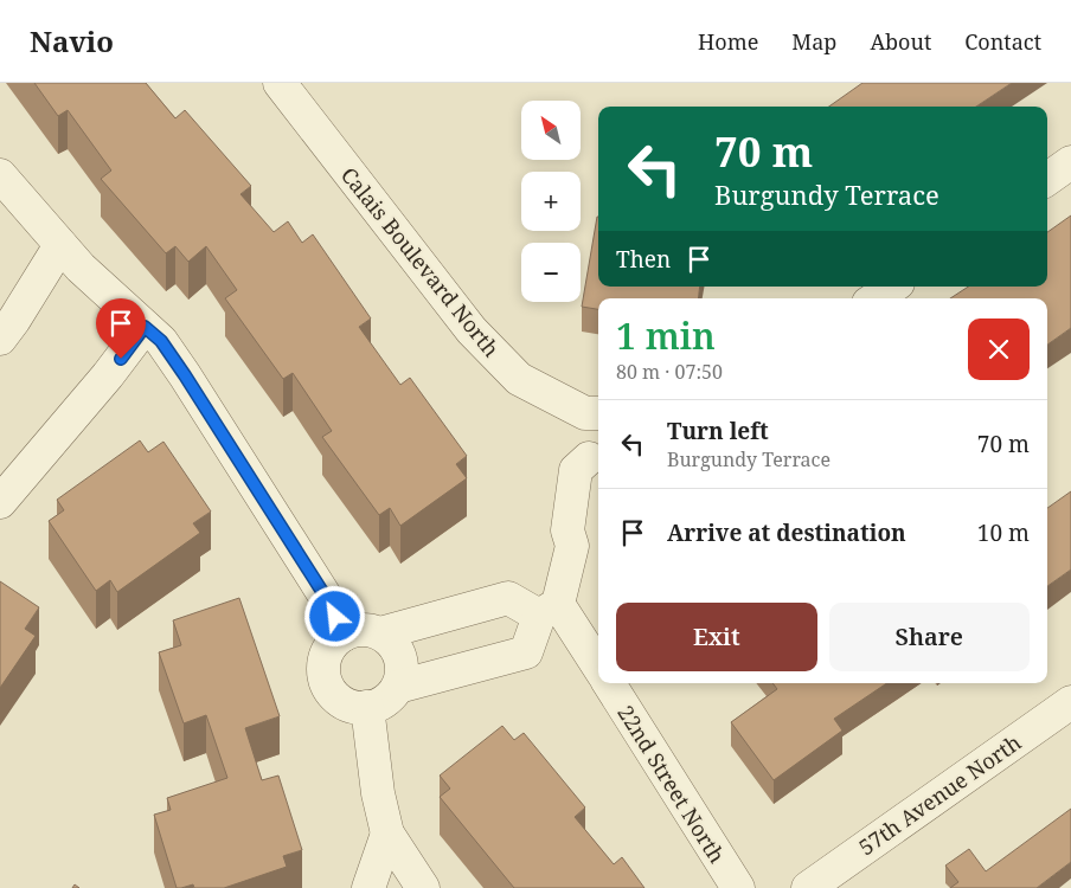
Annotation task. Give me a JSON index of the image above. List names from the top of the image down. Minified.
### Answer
{"streets":{"street":["Calais Boulevard North","22nd Street North","57th Avenue North"]},"north":"top left","page":{"header":"Navio","nav":["Home","Map","About","Contact"],"map_buttons":["+","−"],"turn":["70 m","Burgundy Terrace"],"then":"Then","heading":["1 min","80 m · 07:50"],"list":[{"name":"Turn left","note":"Burgundy Terrace","value":"70 m"},{"name":"Arrive at destination","value":"10 m"}],"buttons":["Exit","Share"]}}
